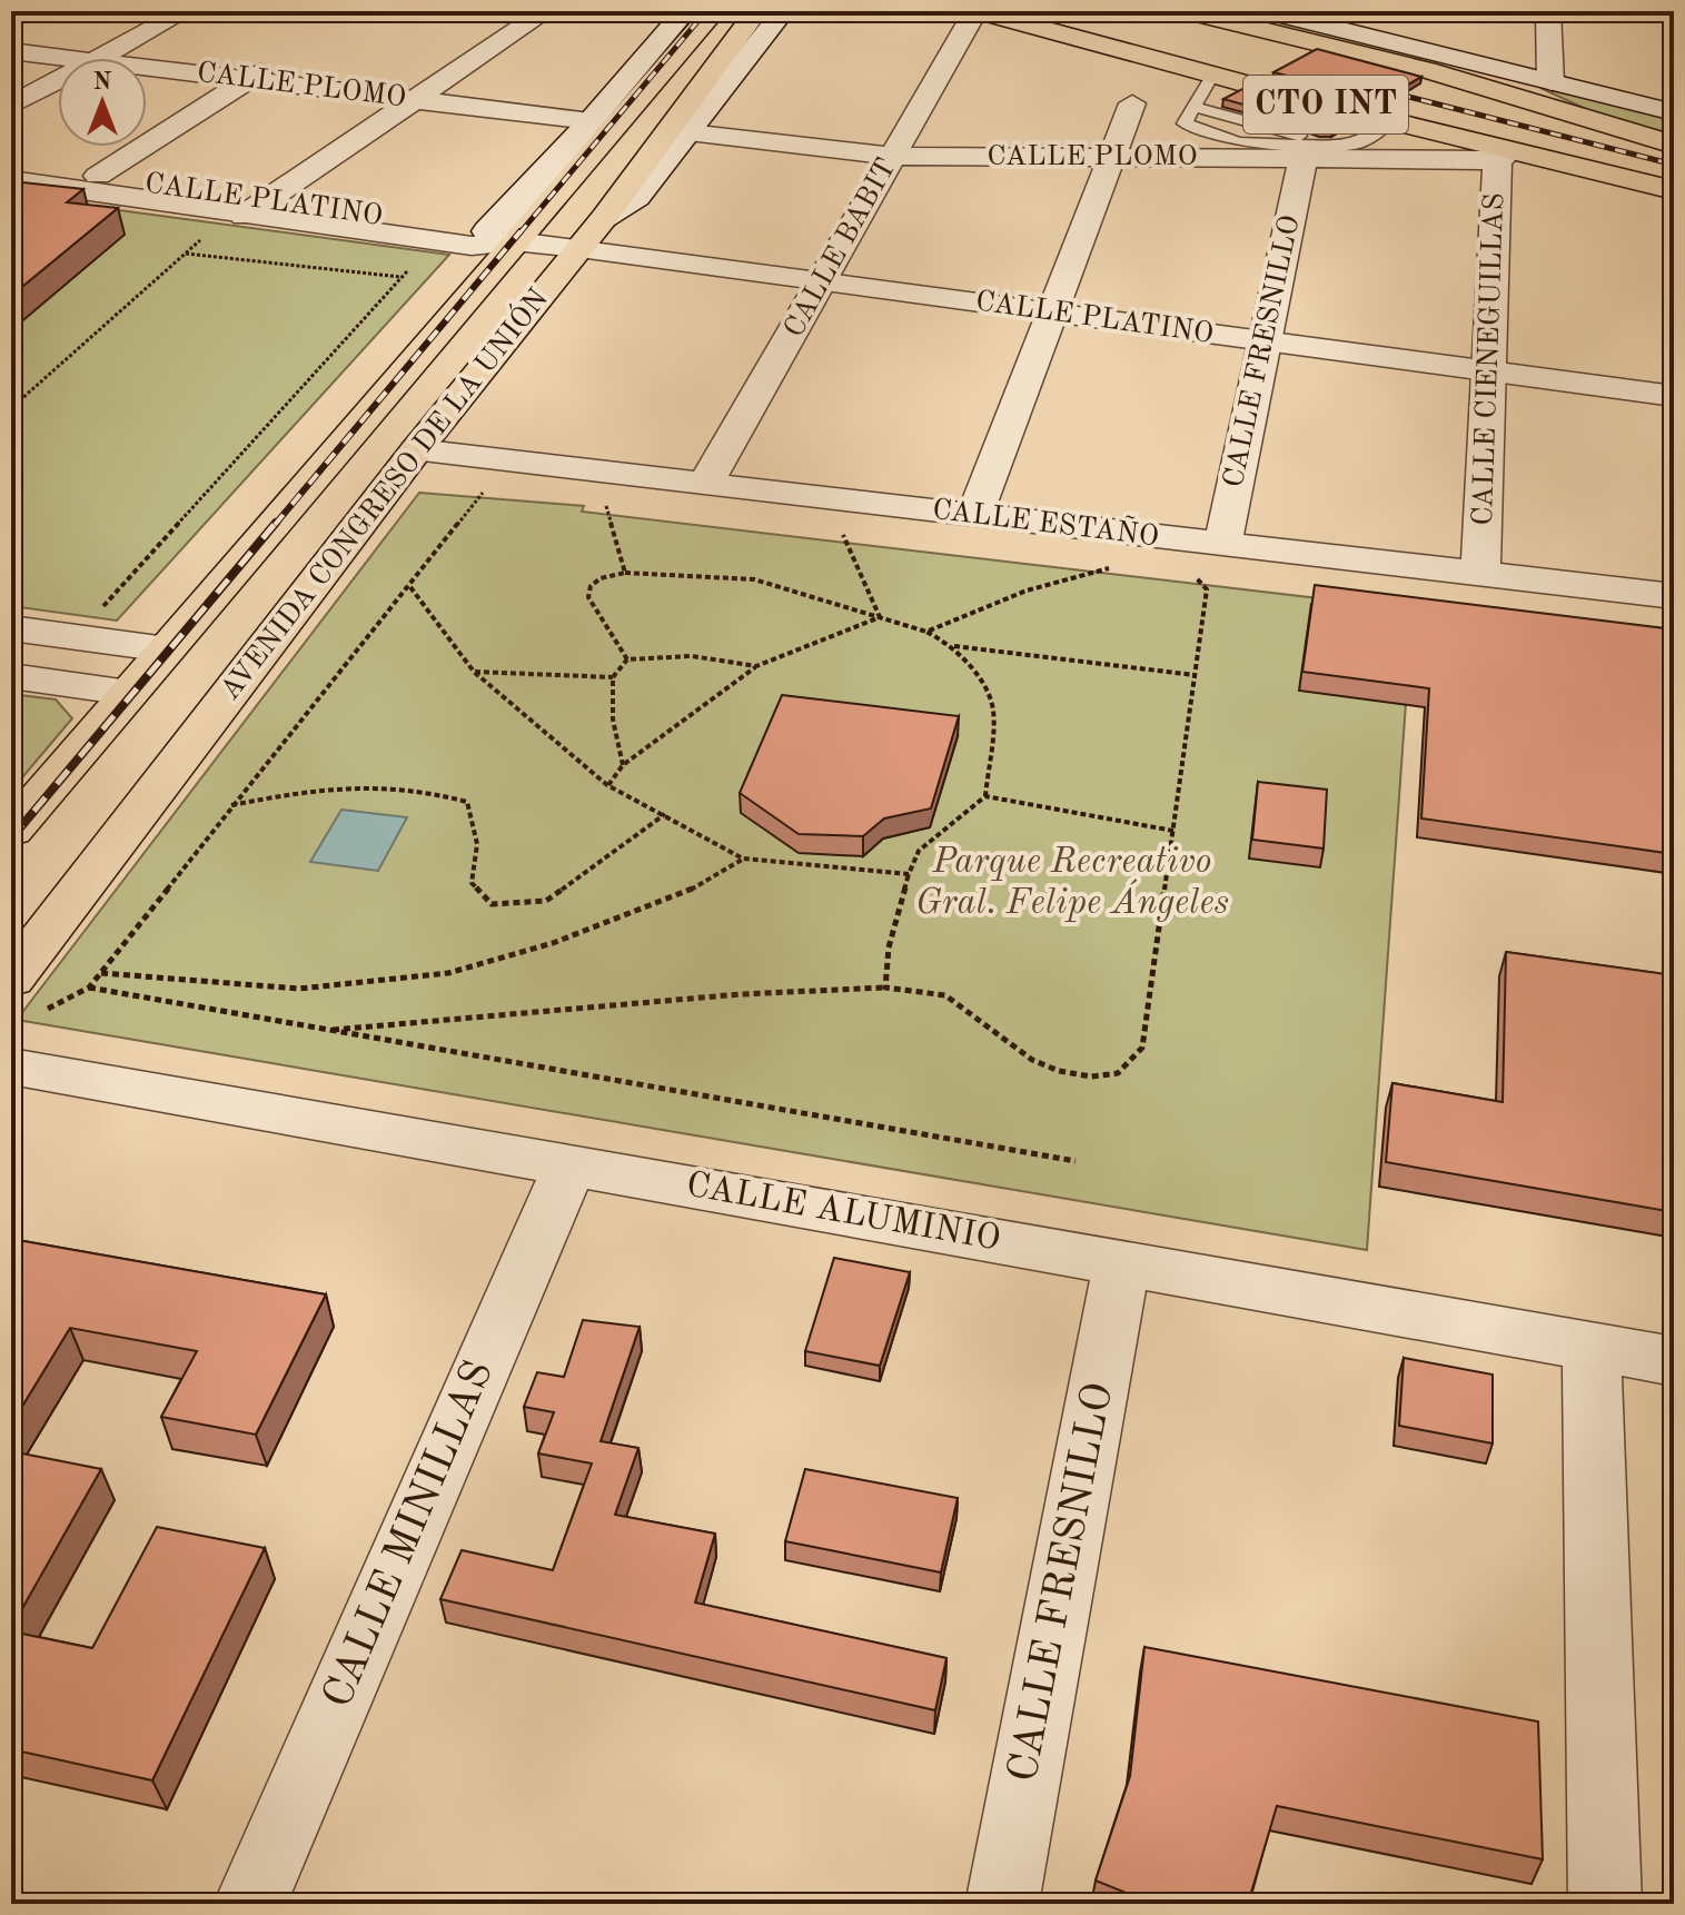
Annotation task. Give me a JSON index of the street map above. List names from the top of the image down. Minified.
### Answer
{"streets":{"main road":["CTO INT","AVENIDA CONGRESO DE LA UNIÓN"],"street":["CALLE PLOMO","CALLE PLATINO","CALLE BABIT","CALLE FRESNILLO","CALLE CIENEGUILLAS","CALLE ESTAÑO","CALLE ALUMINIO","CALLE MINILLAS"]},"crossings":[["CALLE PLOMO","CTO INT"],["CALLE PLOMO","CALLE BABIT"],["CALLE PLOMO","CALLE FRESNILLO"],["CALLE PLOMO","CALLE CIENEGUILLAS"],["CTO INT","CALLE BABIT"],["CTO INT","CALLE CIENEGUILLAS"],["CALLE PLATINO","CALLE BABIT"],["CALLE PLATINO","CALLE FRESNILLO"],["CALLE PLATINO","CALLE CIENEGUILLAS"],["CALLE PLATINO","AVENIDA CONGRESO DE LA UNIÓN"],["CALLE BABIT","CALLE ESTAÑO"],["CALLE FRESNILLO","CALLE ESTAÑO"],["CALLE FRESNILLO","CALLE ALUMINIO"],["CALLE CIENEGUILLAS","CALLE ESTAÑO"],["AVENIDA CONGRESO DE LA UNIÓN","CALLE ESTAÑO"],["CALLE ALUMINIO","CALLE MINILLAS"]],"parks":["Parque Recreativo Gral. Felipe Ángeles"],"north":"top"}
